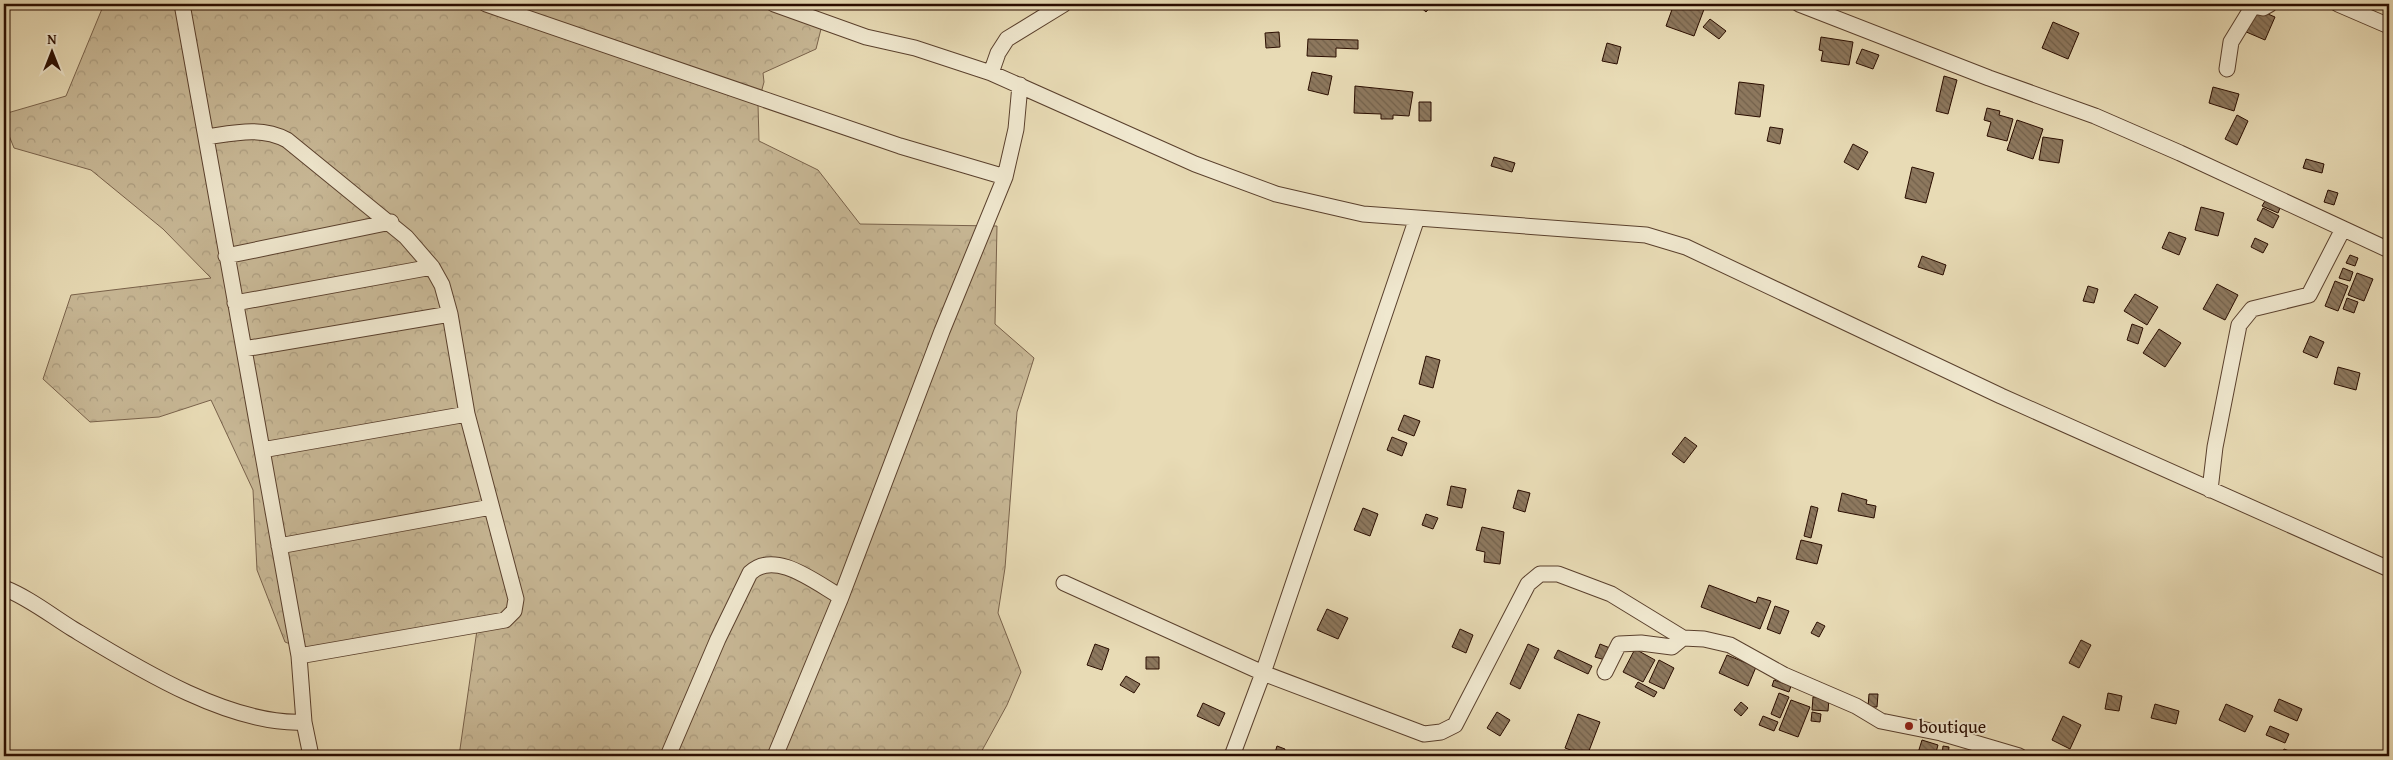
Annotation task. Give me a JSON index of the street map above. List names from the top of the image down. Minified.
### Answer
{"places":["boutique"],"north":"top"}
